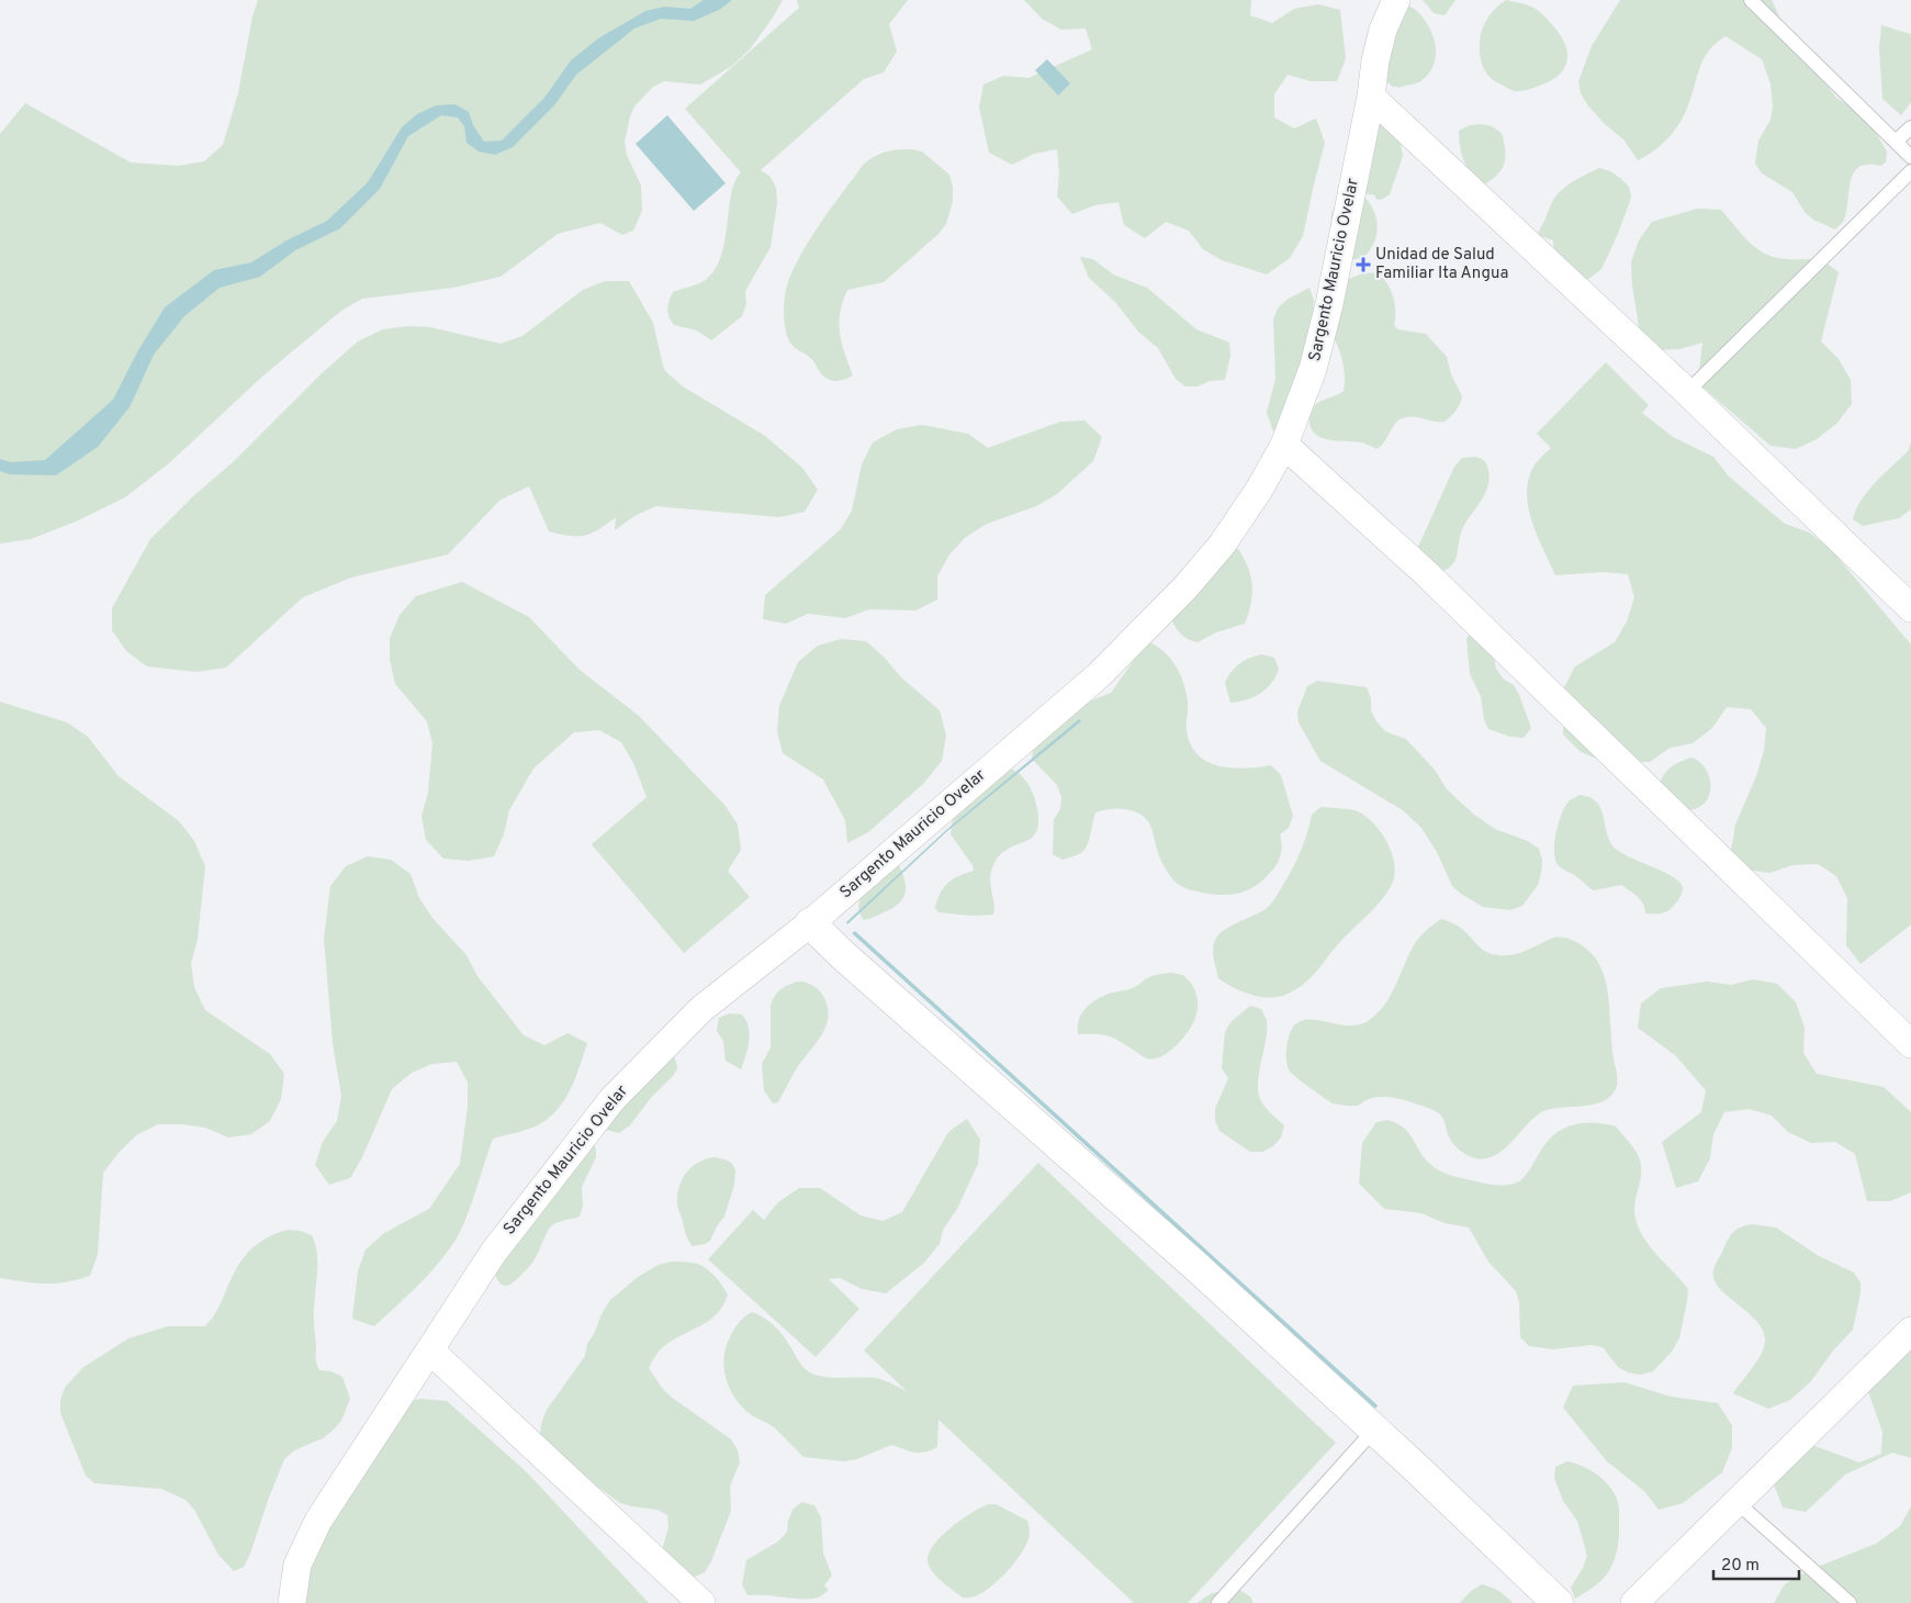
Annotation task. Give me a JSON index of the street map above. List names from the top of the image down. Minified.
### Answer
{"streets":{"street":["Sargento Mauricio Ovelar"]},"places":{"health":["Unidad de Salud Familiar Ita Angua"]},"scale_bar":"20 m"}
